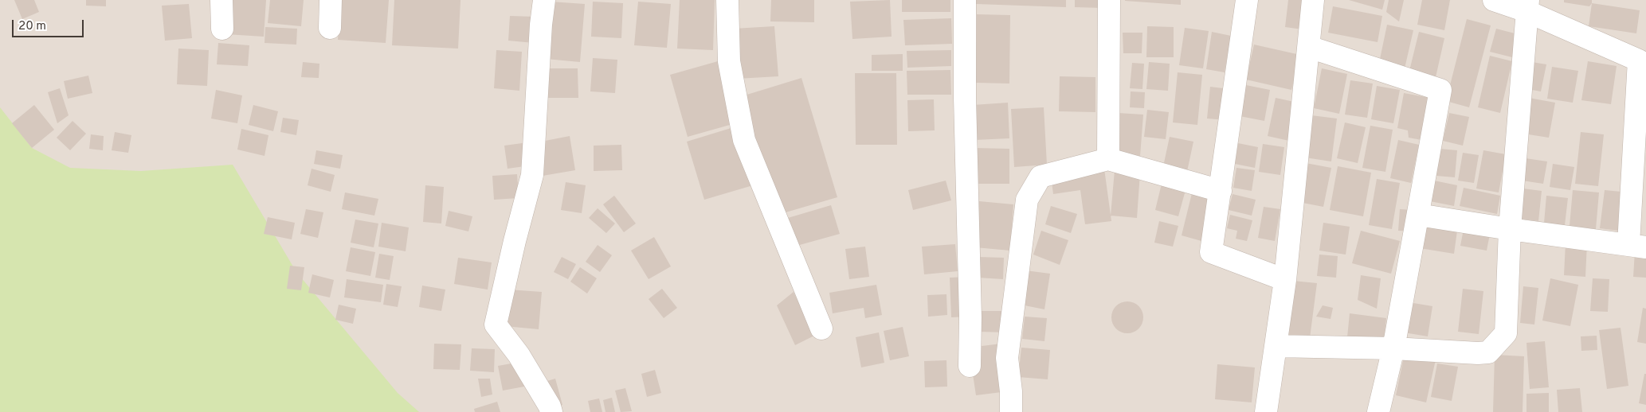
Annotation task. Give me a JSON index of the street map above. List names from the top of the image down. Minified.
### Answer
{"scale_bar":"20 m"}
